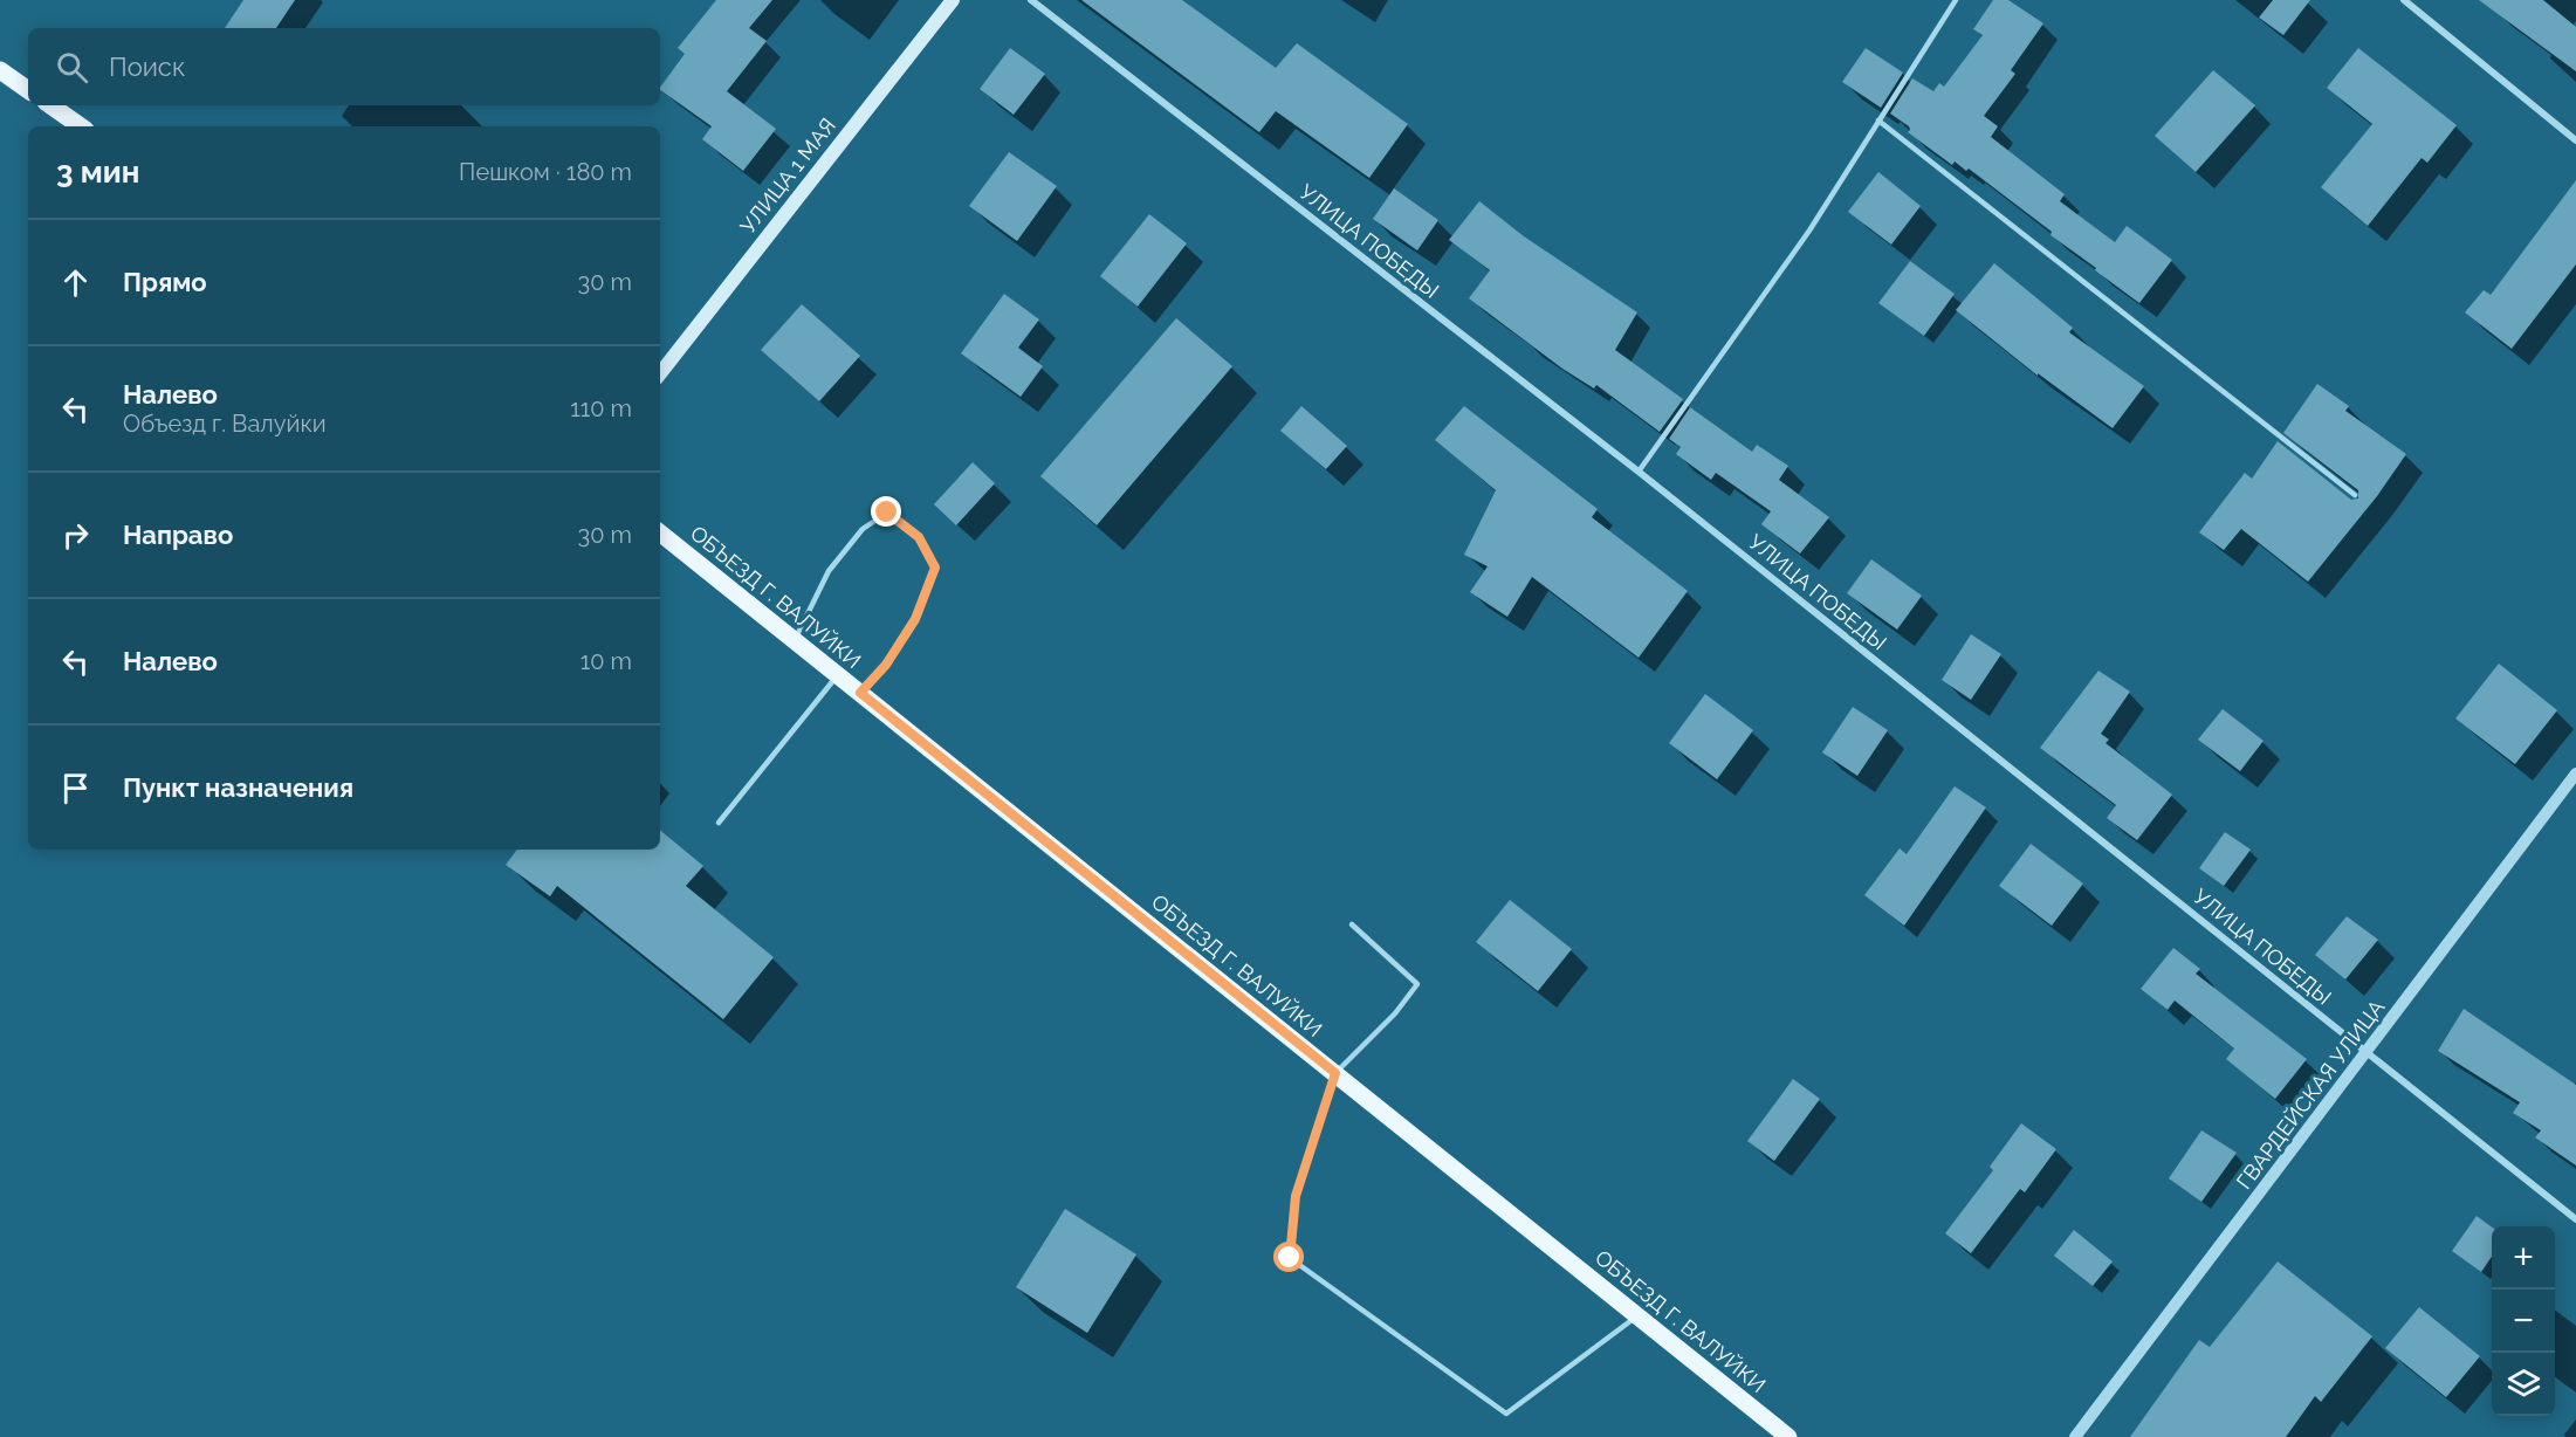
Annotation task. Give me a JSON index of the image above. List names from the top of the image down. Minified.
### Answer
{"streets":{"main road":["УЛИЦА 1 МАЯ","ОБЪЕЗД Г. ВАЛУЙКИ"],"street":["УЛИЦА ПОБЕДЫ","ГВАРДЕЙСКАЯ УЛИЦА"]},"crossings":[["УЛИЦА ПОБЕДЫ","ГВАРДЕЙСКАЯ УЛИЦА"]],"page":{"search":"Поиск","heading":["3 мин","Пешком · 180 m"],"list":[["Прямо","30 m"],["Налево","Объезд г. Валуйки","110 m"],["Направо","30 m"],["Налево","10 m"],"Пункт назначения"],"map_buttons":["+","−"]}}
